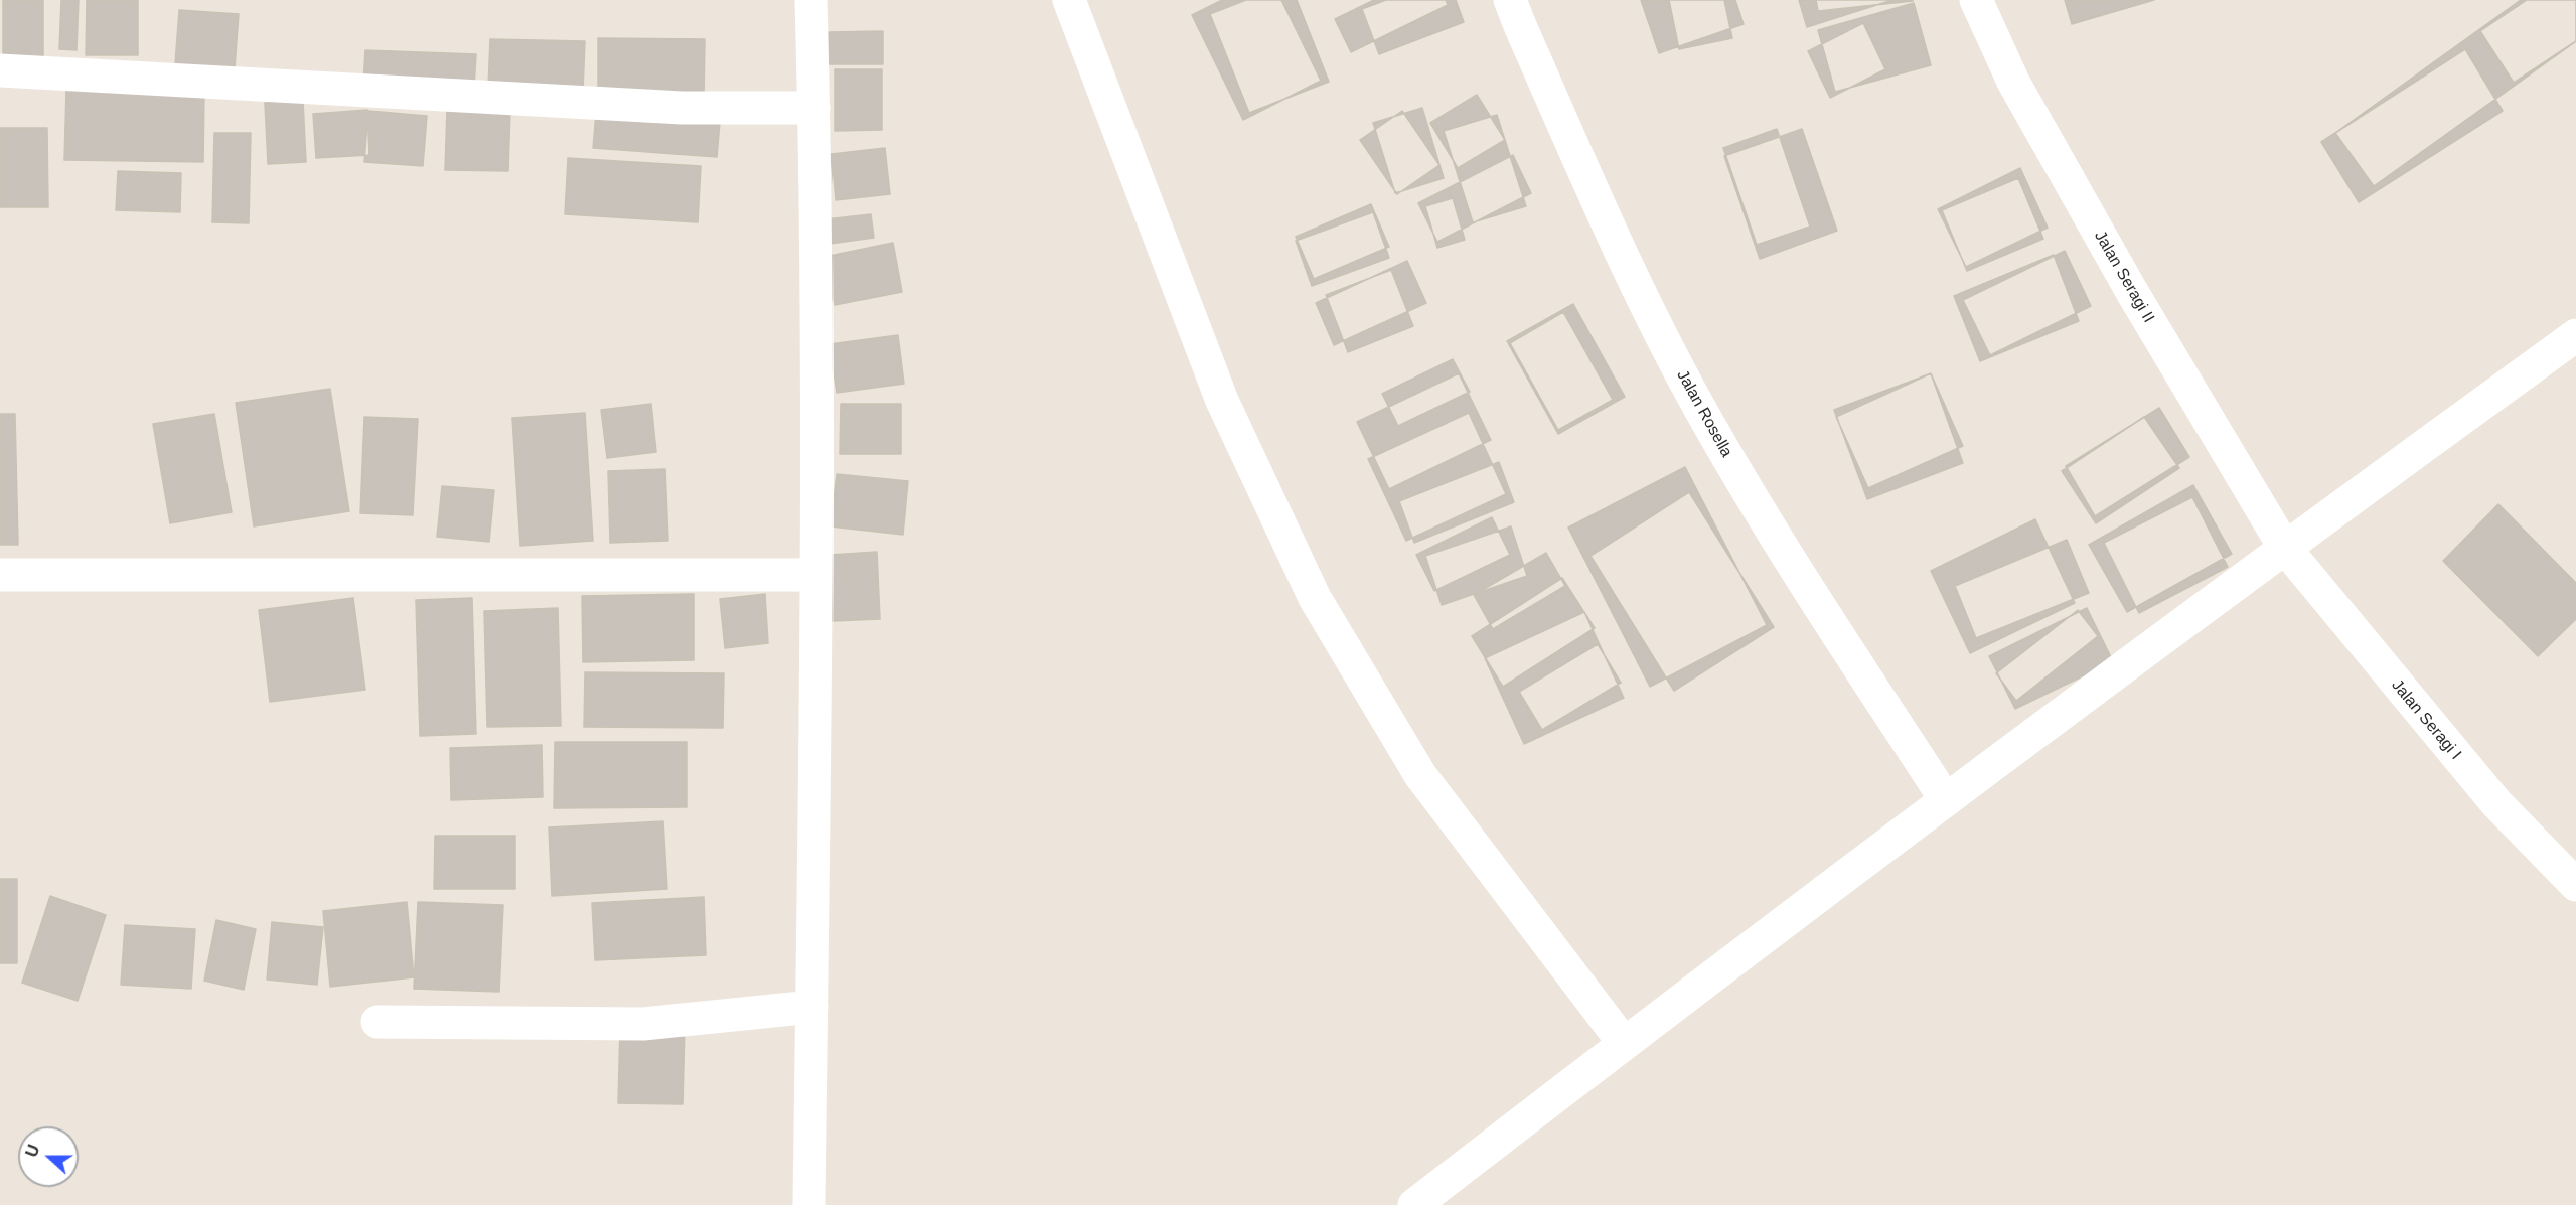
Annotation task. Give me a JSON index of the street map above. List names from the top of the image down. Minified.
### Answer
{"streets":{"street":["Jalan Seragi II","Jalan Rosella","Jalan Seragi I"]},"crossings":[["Jalan Seragi II","Jalan Seragi I"]],"north":"left"}
